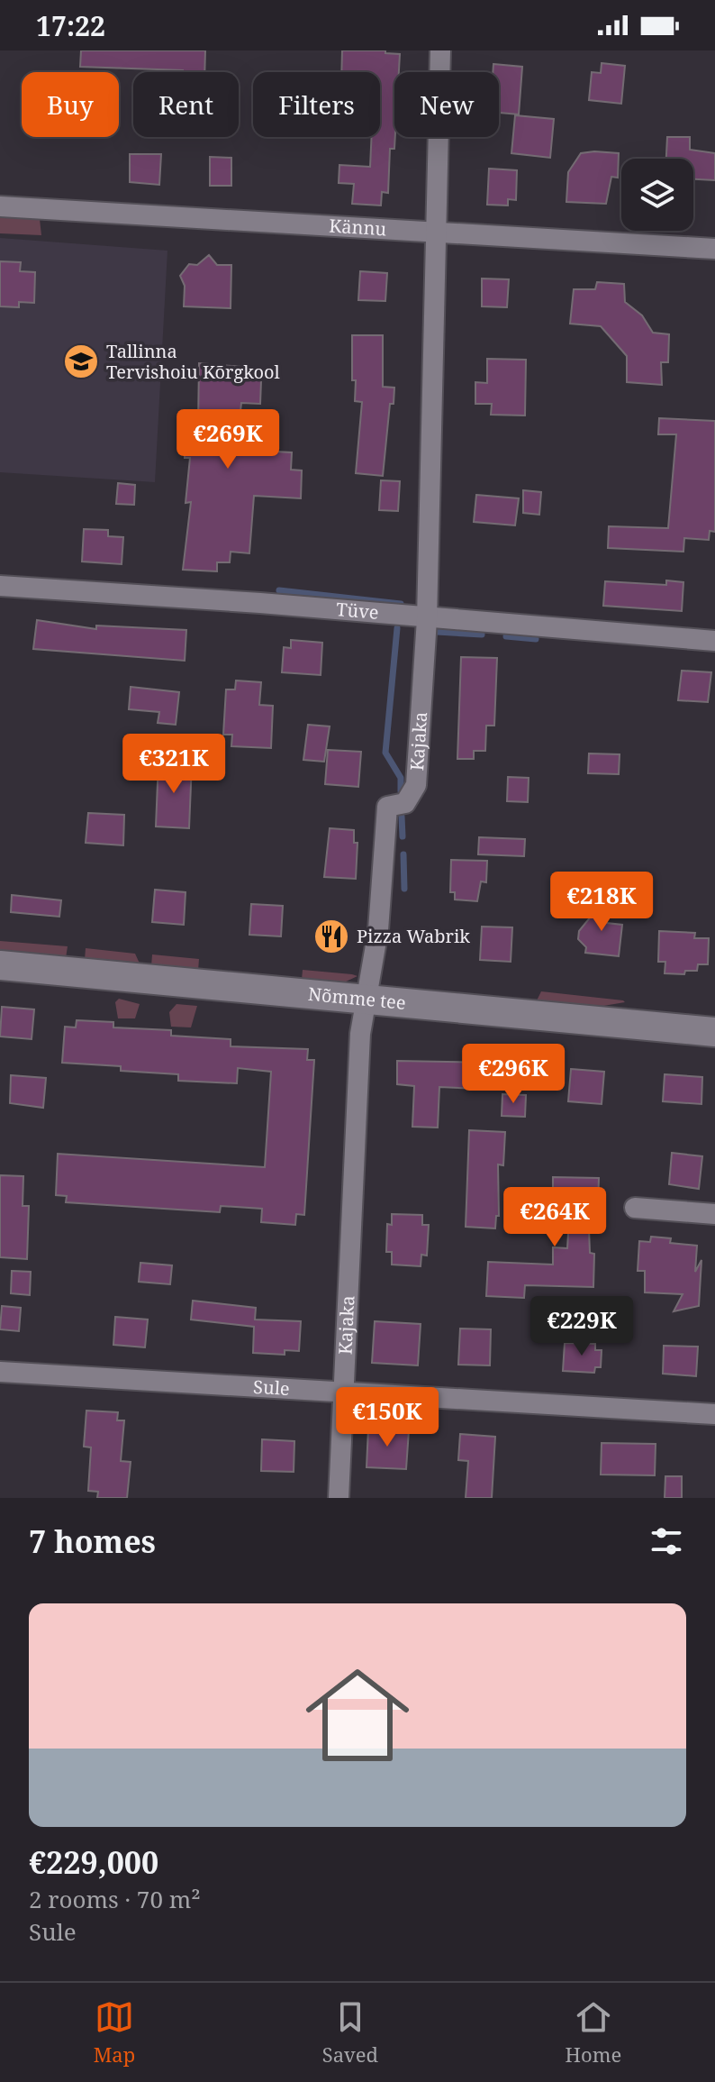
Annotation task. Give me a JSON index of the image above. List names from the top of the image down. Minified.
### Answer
{"streets":{"street":["Kännu","Tüve","Kajaka","Nõmme tee","Sule"]},"crossings":[["Kännu","Kajaka"],["Tüve","Kajaka"],["Kajaka","Nõmme tee"],["Kajaka","Sule"]],"places":{"school or university":["Tallinna Tervishoiu Kõrgkool"],"restaurant":["Pizza Wabrik"]},"page":{"status":"17:22","chip":["Buy","Rent","Filters","New"],"price":["€269K","€321K","€218K","€296K","€264K","€229K","€150K"],"heading":"7 homes","list":[{"name":"€229,000","note":"2 rooms · 70 m² · Sule"}],"tabs":["Map","Saved","Home"]}}
